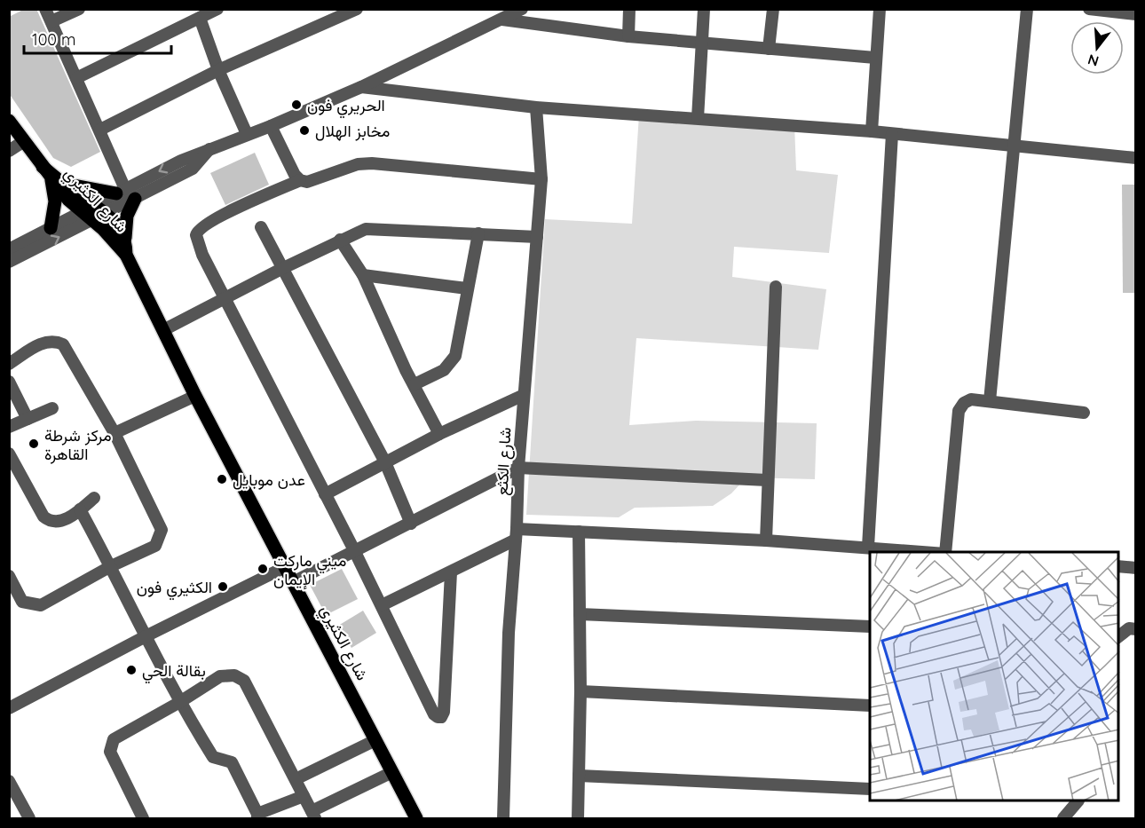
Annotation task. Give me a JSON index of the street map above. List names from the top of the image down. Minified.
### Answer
{"streets":{"main road":["شارع الكثيري"],"street":["شارع الكثع"]},"places":["الحريري فون","مخابز الهلال","مركز شرطة القاهرة","عدن موبايل","ميني ماركت الإيمان","الكثيري فون","بقالة الحي"],"scale_bar":"100 m","north":"bottom"}
